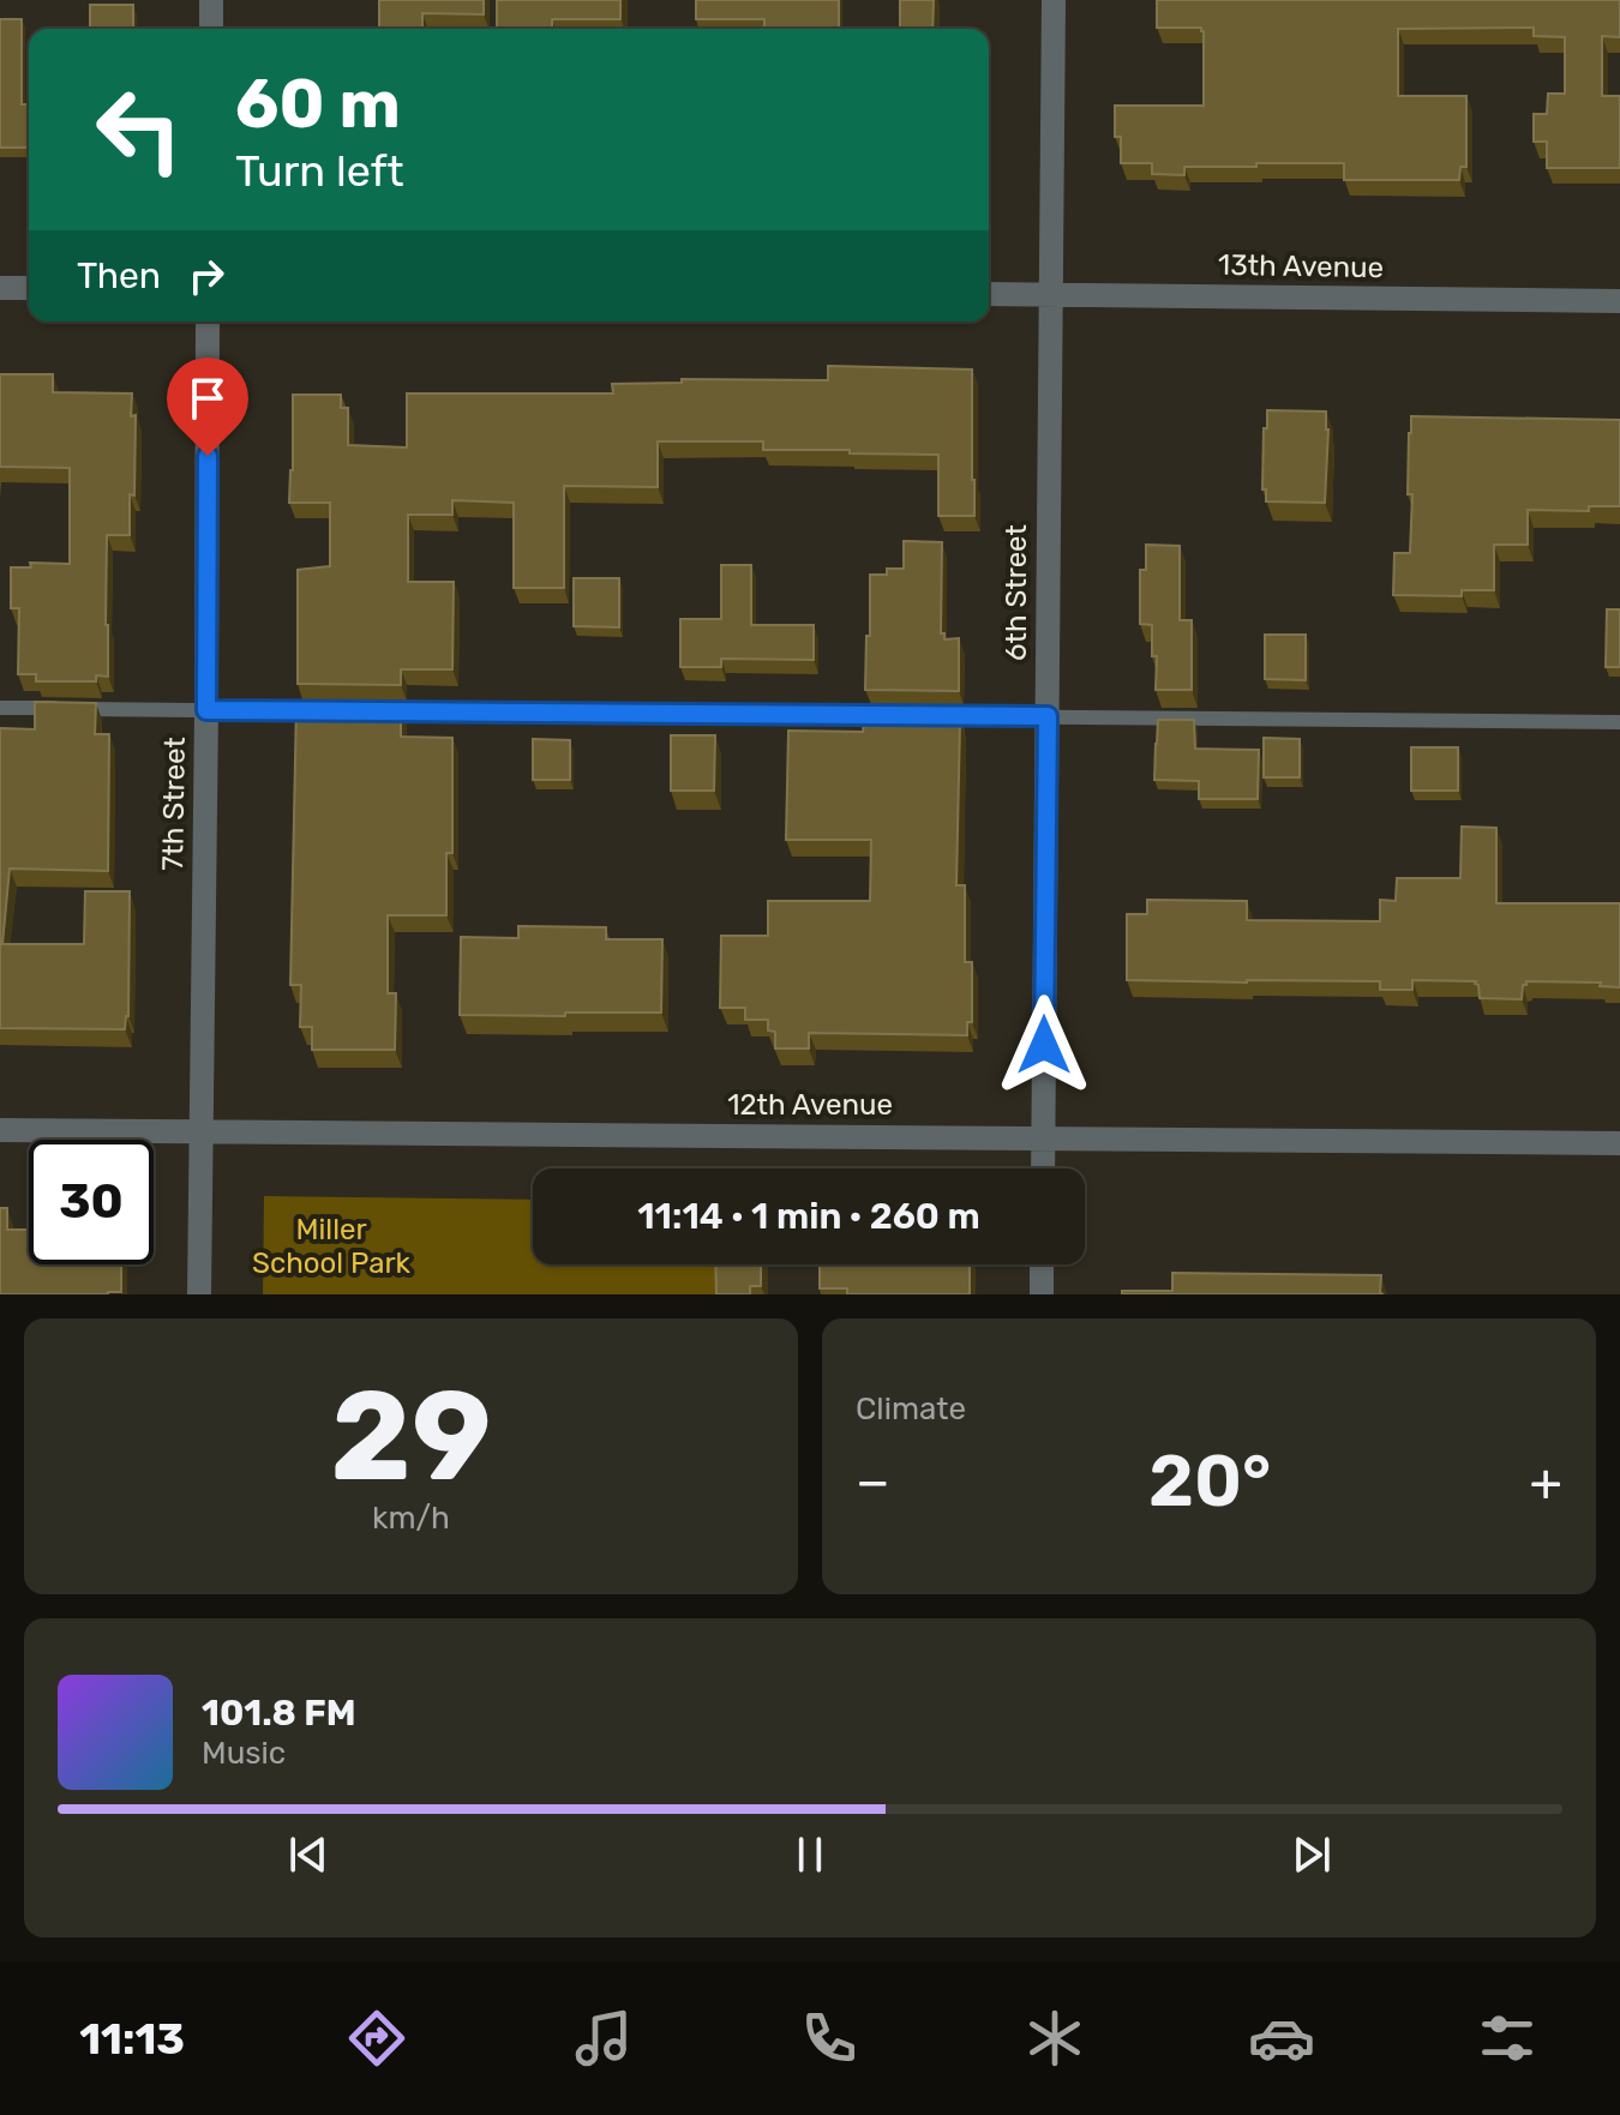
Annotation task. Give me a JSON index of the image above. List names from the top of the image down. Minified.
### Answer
{"streets":{"street":["13th Avenue","6th Street","7th Street","12th Avenue"]},"crossings":[["13th Avenue","6th Street"],["6th Street","12th Avenue"],["7th Street","12th Avenue"]],"parks":["Miller School Park"],"page":{"turn":["60 m","Turn left"],"then":"Then","limit":"30","trip":"11:14 · 1 min · 260 m","tile":[["29","km/h"],"Climate"],"heat":["−","20°","+"],"song":["101.8 FM","Music"],"tabs":"11:13"}}
